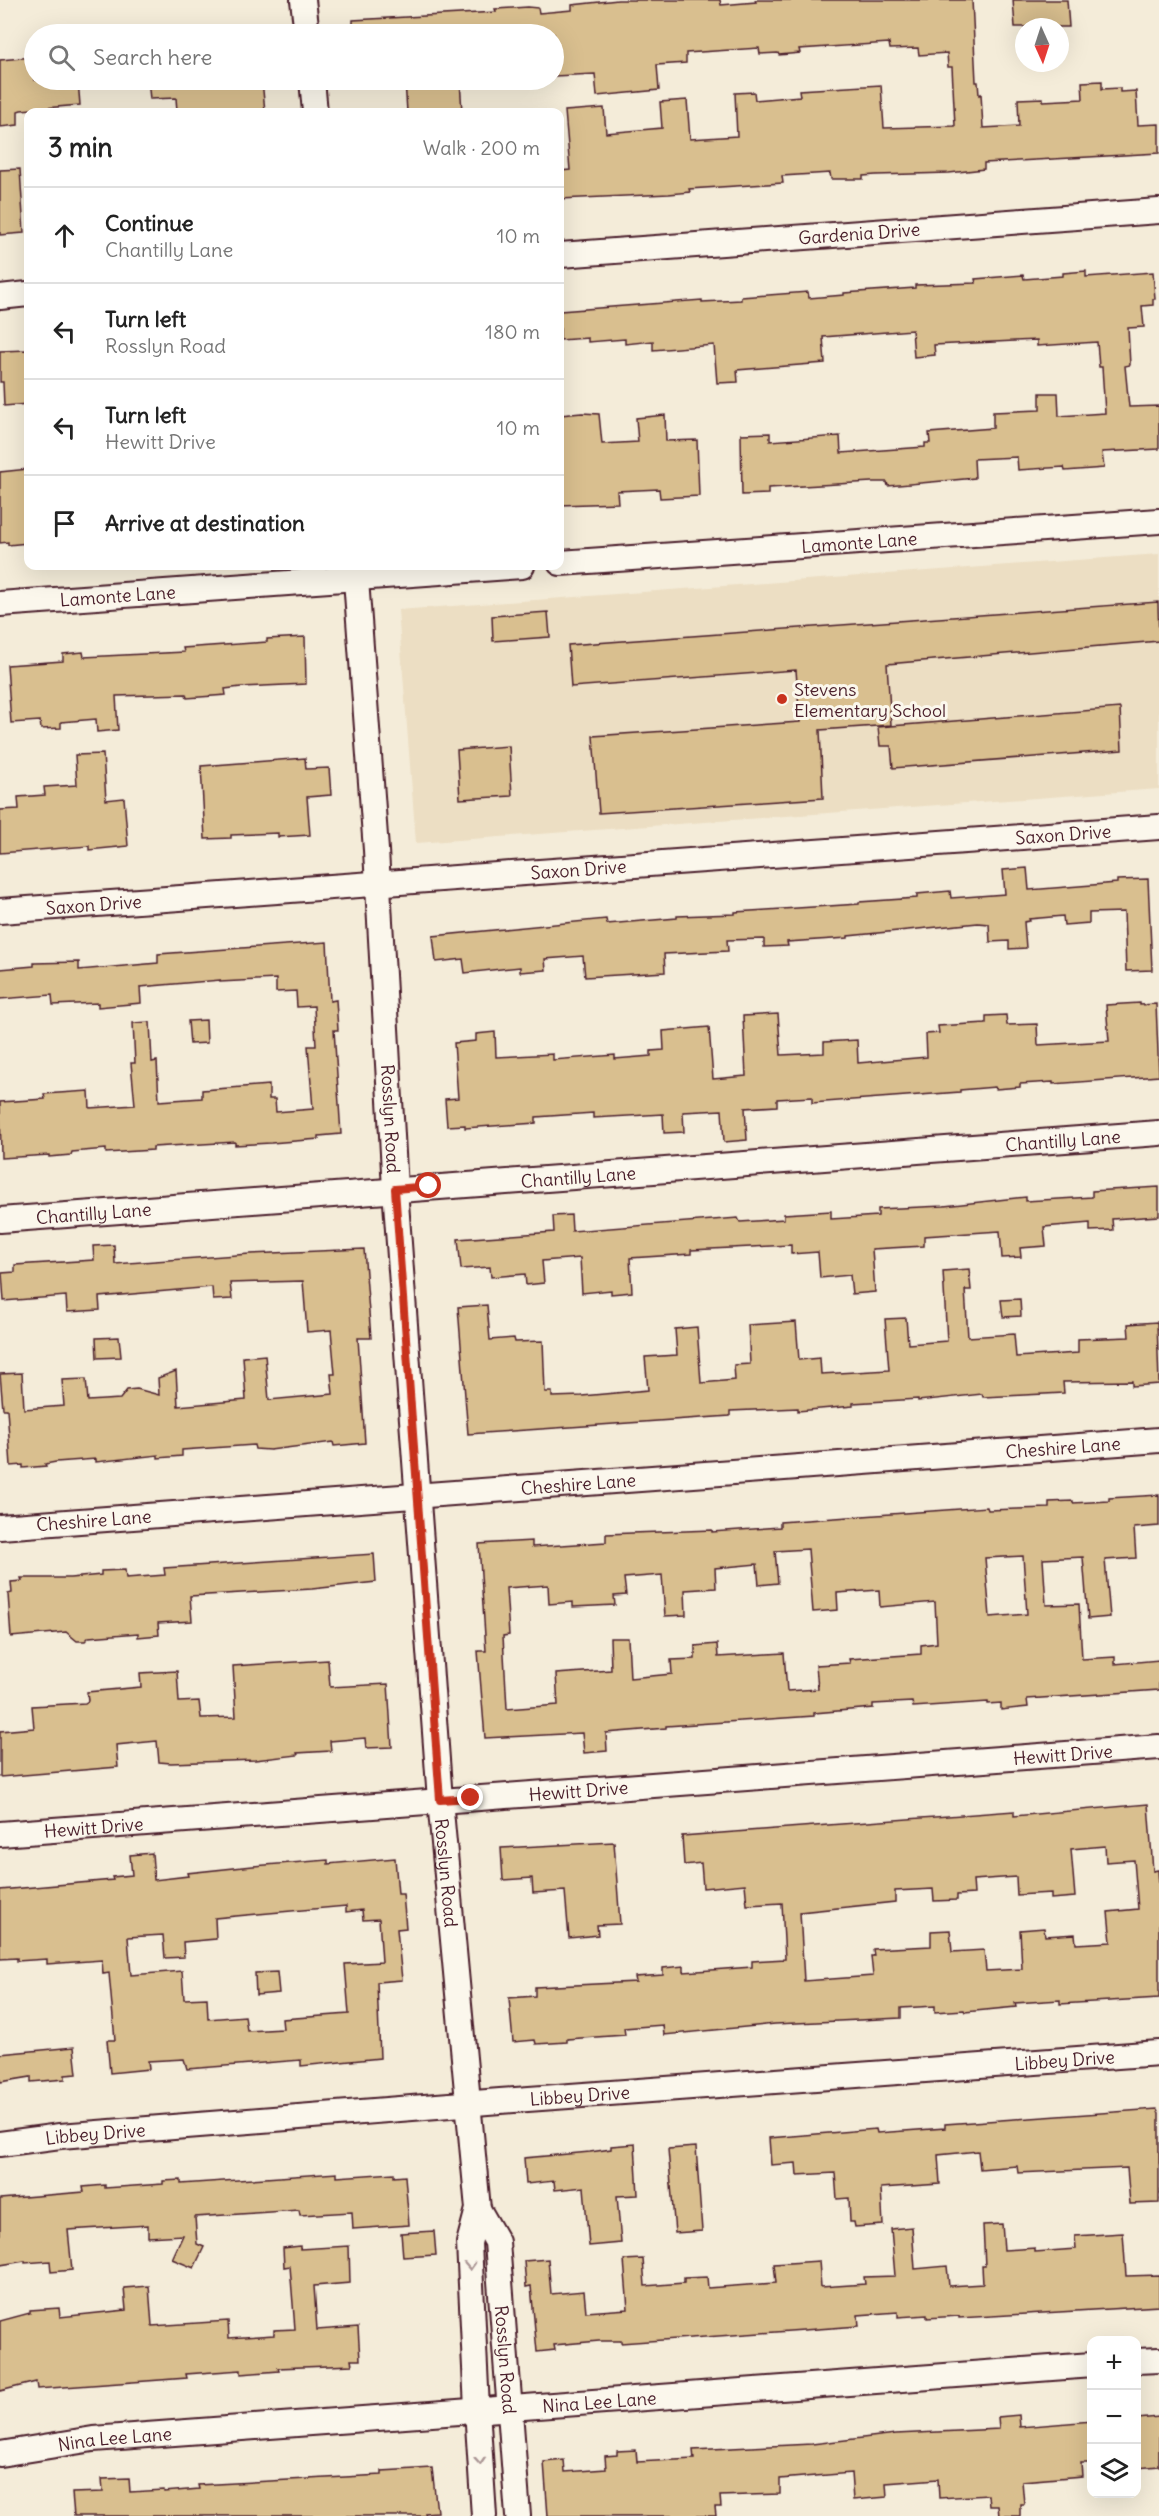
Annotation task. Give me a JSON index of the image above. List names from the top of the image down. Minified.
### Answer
{"streets":{"street":["Gardenia Drive","Lamonte Lane","Saxon Drive","Rosslyn Road","Chantilly Lane","Cheshire Lane","Hewitt Drive","Libbey Drive","Nina Lee Lane"]},"crossings":[["Lamonte Lane","Rosslyn Road"],["Saxon Drive","Rosslyn Road"],["Rosslyn Road","Chantilly Lane"],["Rosslyn Road","Cheshire Lane"],["Rosslyn Road","Hewitt Drive"],["Rosslyn Road","Libbey Drive"],["Rosslyn Road","Nina Lee Lane"]],"places":["Stevens Elementary School"],"north":"bottom","page":{"search":"Search here","heading":["3 min","Walk · 200 m"],"list":[["Continue","Chantilly Lane","10 m"],["Turn left","Rosslyn Road","180 m"],["Turn left","Hewitt Drive","10 m"],"Arrive at destination"],"map_buttons":["+","−"]}}
